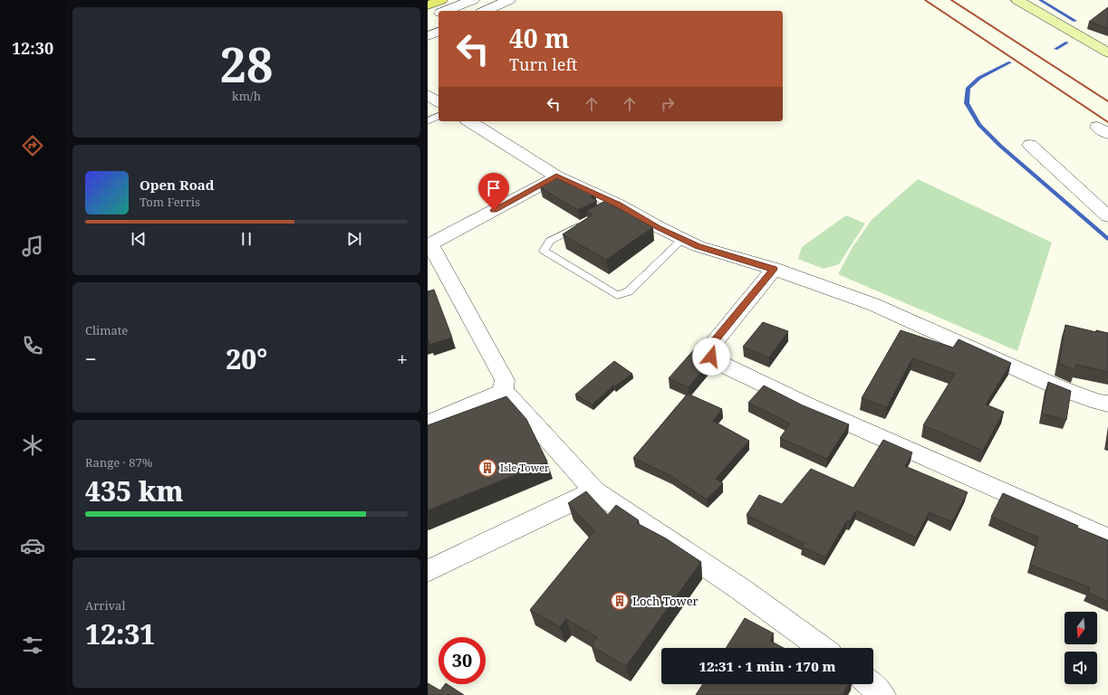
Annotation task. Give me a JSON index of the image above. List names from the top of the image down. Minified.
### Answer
{"places":{"building":["Isle Tower","Loch Tower"]},"north":"bottom","page":{"tabs":"12:30","tile":[["28","km/h"],"Climate",["Range · 87%","435 km"],["Arrival","12:31"]],"turn":["40 m","Turn left"],"song":["Open Road","Tom Ferris"],"heat":["−","20°","+"],"limit":"30","trip":"12:31 · 1 min · 170 m"}}
